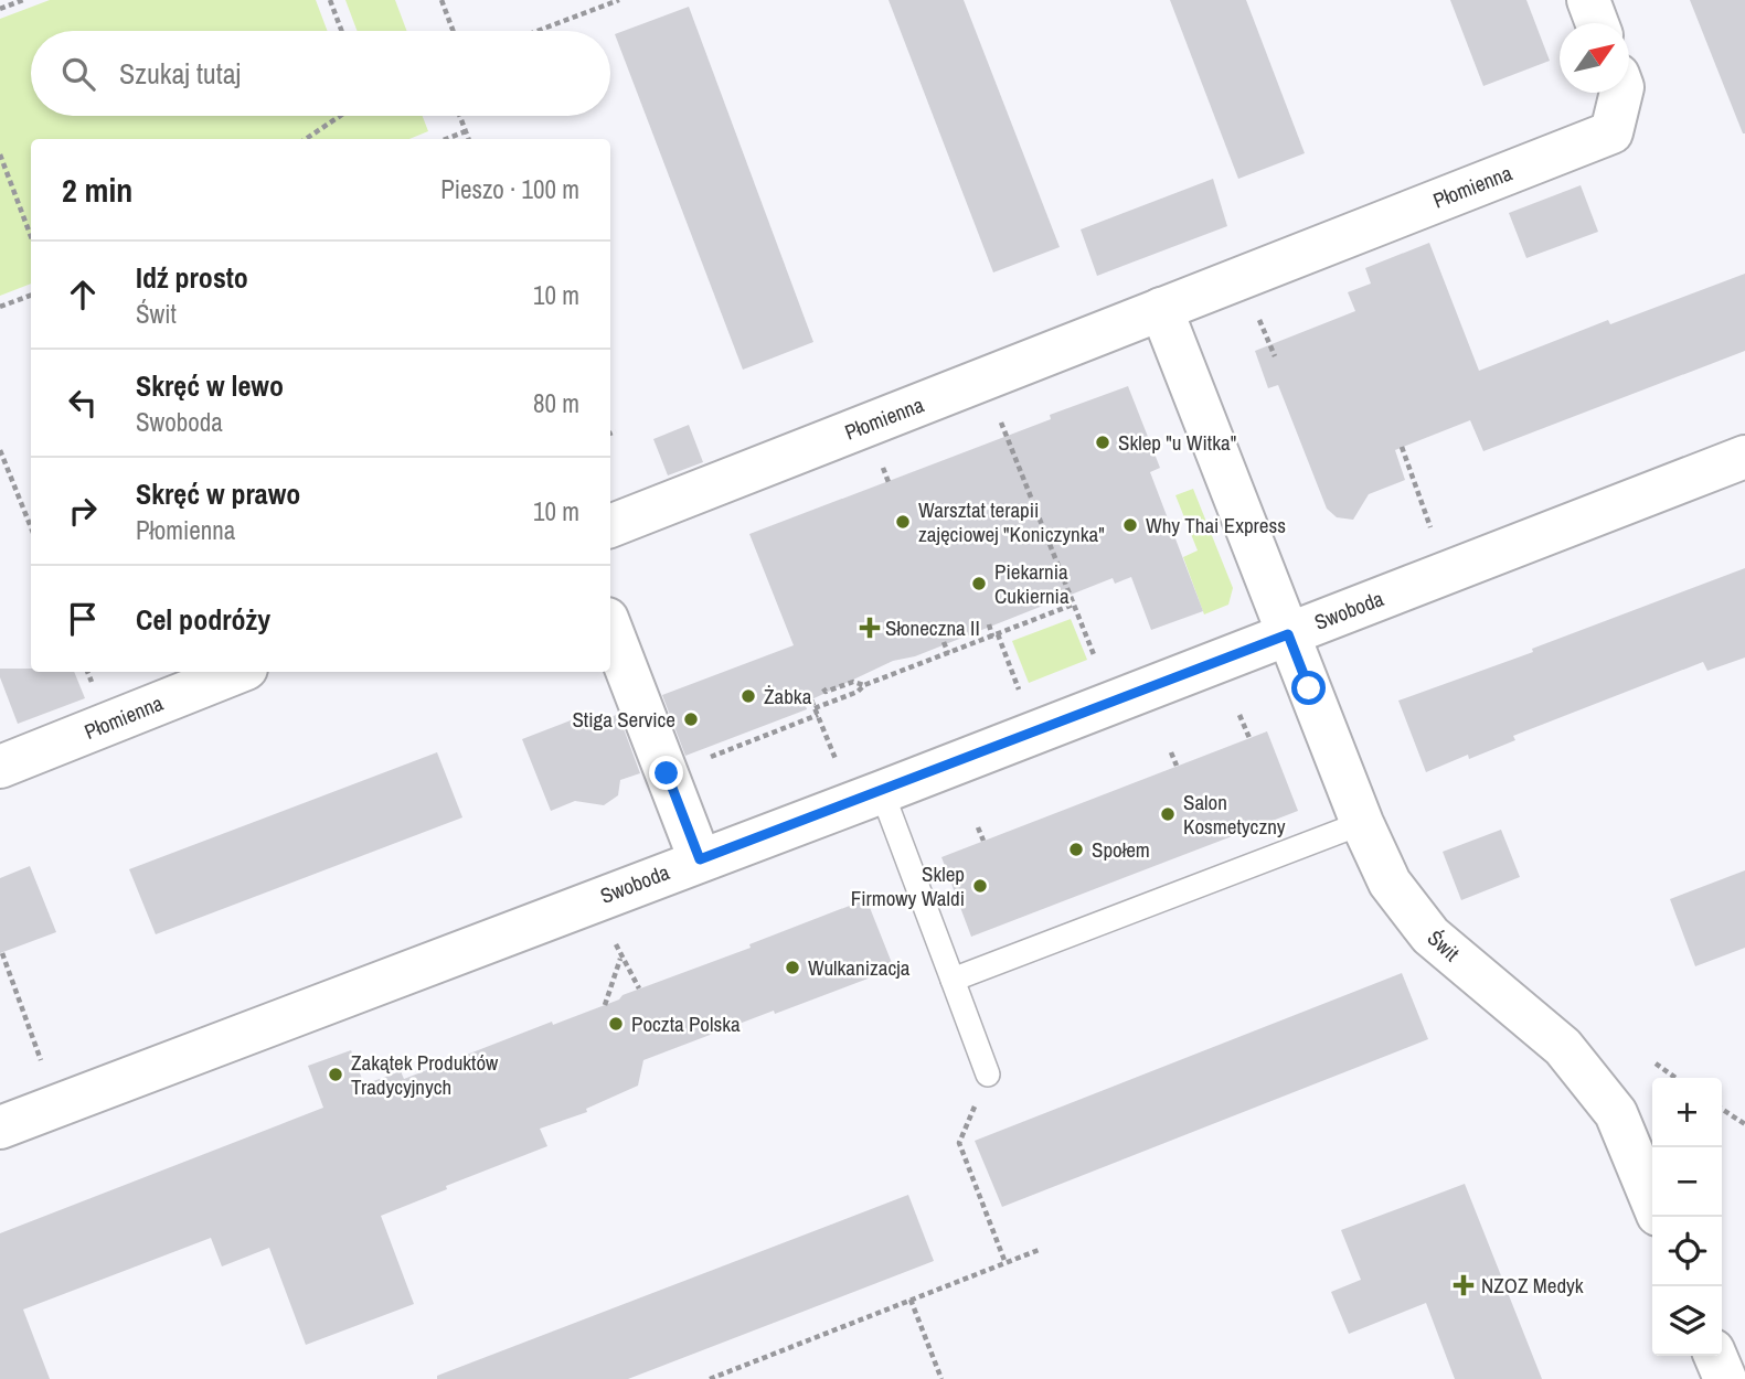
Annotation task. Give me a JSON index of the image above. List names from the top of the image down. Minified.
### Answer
{"streets":{"street":["Płomienna","Swoboda","Świt"]},"crossings":[["Swoboda","Świt"]],"places":{"other":["Sklep \"u Witka\"","Warsztat terapii zajęciowej \"Koniczynka\"","Why Thai Express","Piekarnia Cukiernia","Żabka","Stiga Service","Salon Kosmetyczny","Społem","Sklep Firmowy Waldi","Wulkanizacja","Poczta Polska","Zakątek Produktów Tradycyjnych"],"health":["Słoneczna II","NZOZ Medyk"]},"north":"top right","page":{"search":"Szukaj tutaj","heading":["2 min","Pieszo · 100 m"],"list":[["Idź prosto","Świt","10 m"],["Skręć w lewo","Swoboda","80 m"],["Skręć w prawo","Płomienna","10 m"],"Cel podróży"],"map_buttons":["+","−"]}}
